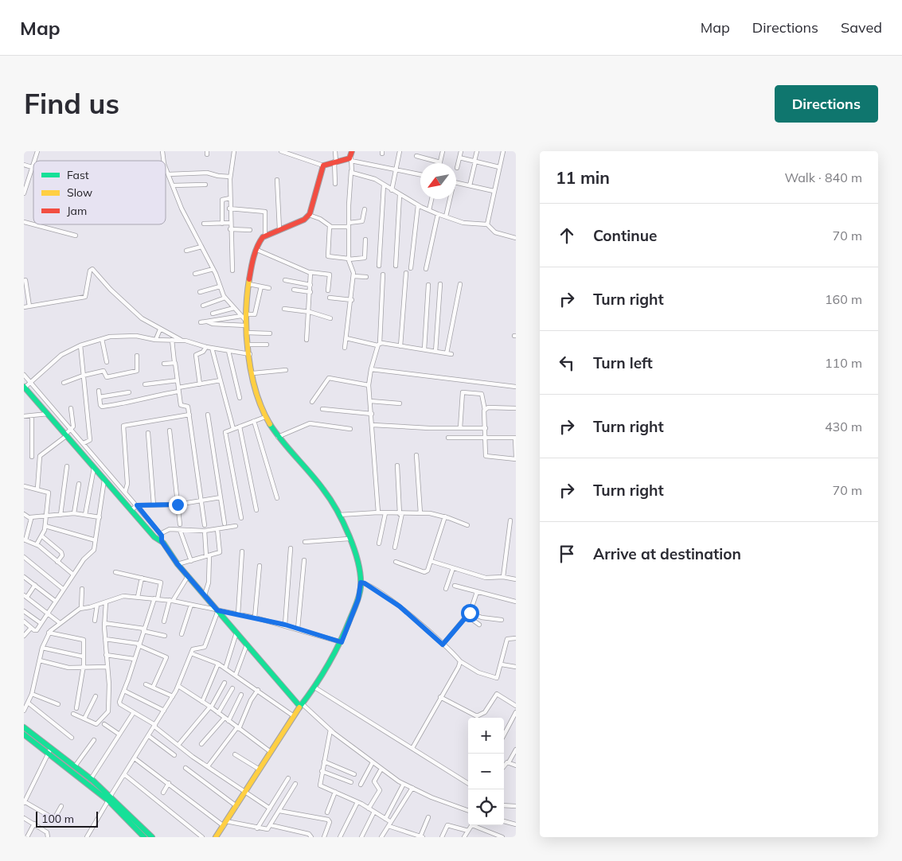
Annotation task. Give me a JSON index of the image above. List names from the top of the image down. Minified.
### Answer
{"legend":["Fast","Slow","Jam"],"scale_bar":"100 m","north":"bottom left","page":{"header":"Map","nav":["Map","Directions","Saved"],"buttons":"Directions","title":"Find us","heading":["11 min","Walk · 840 m"],"list":[["Continue","70 m"],["Turn right","160 m"],["Turn left","110 m"],["Turn right","430 m"],["Turn right","70 m"],"Arrive at destination"],"map_buttons":["+","−"],"scale":"100 m"}}
